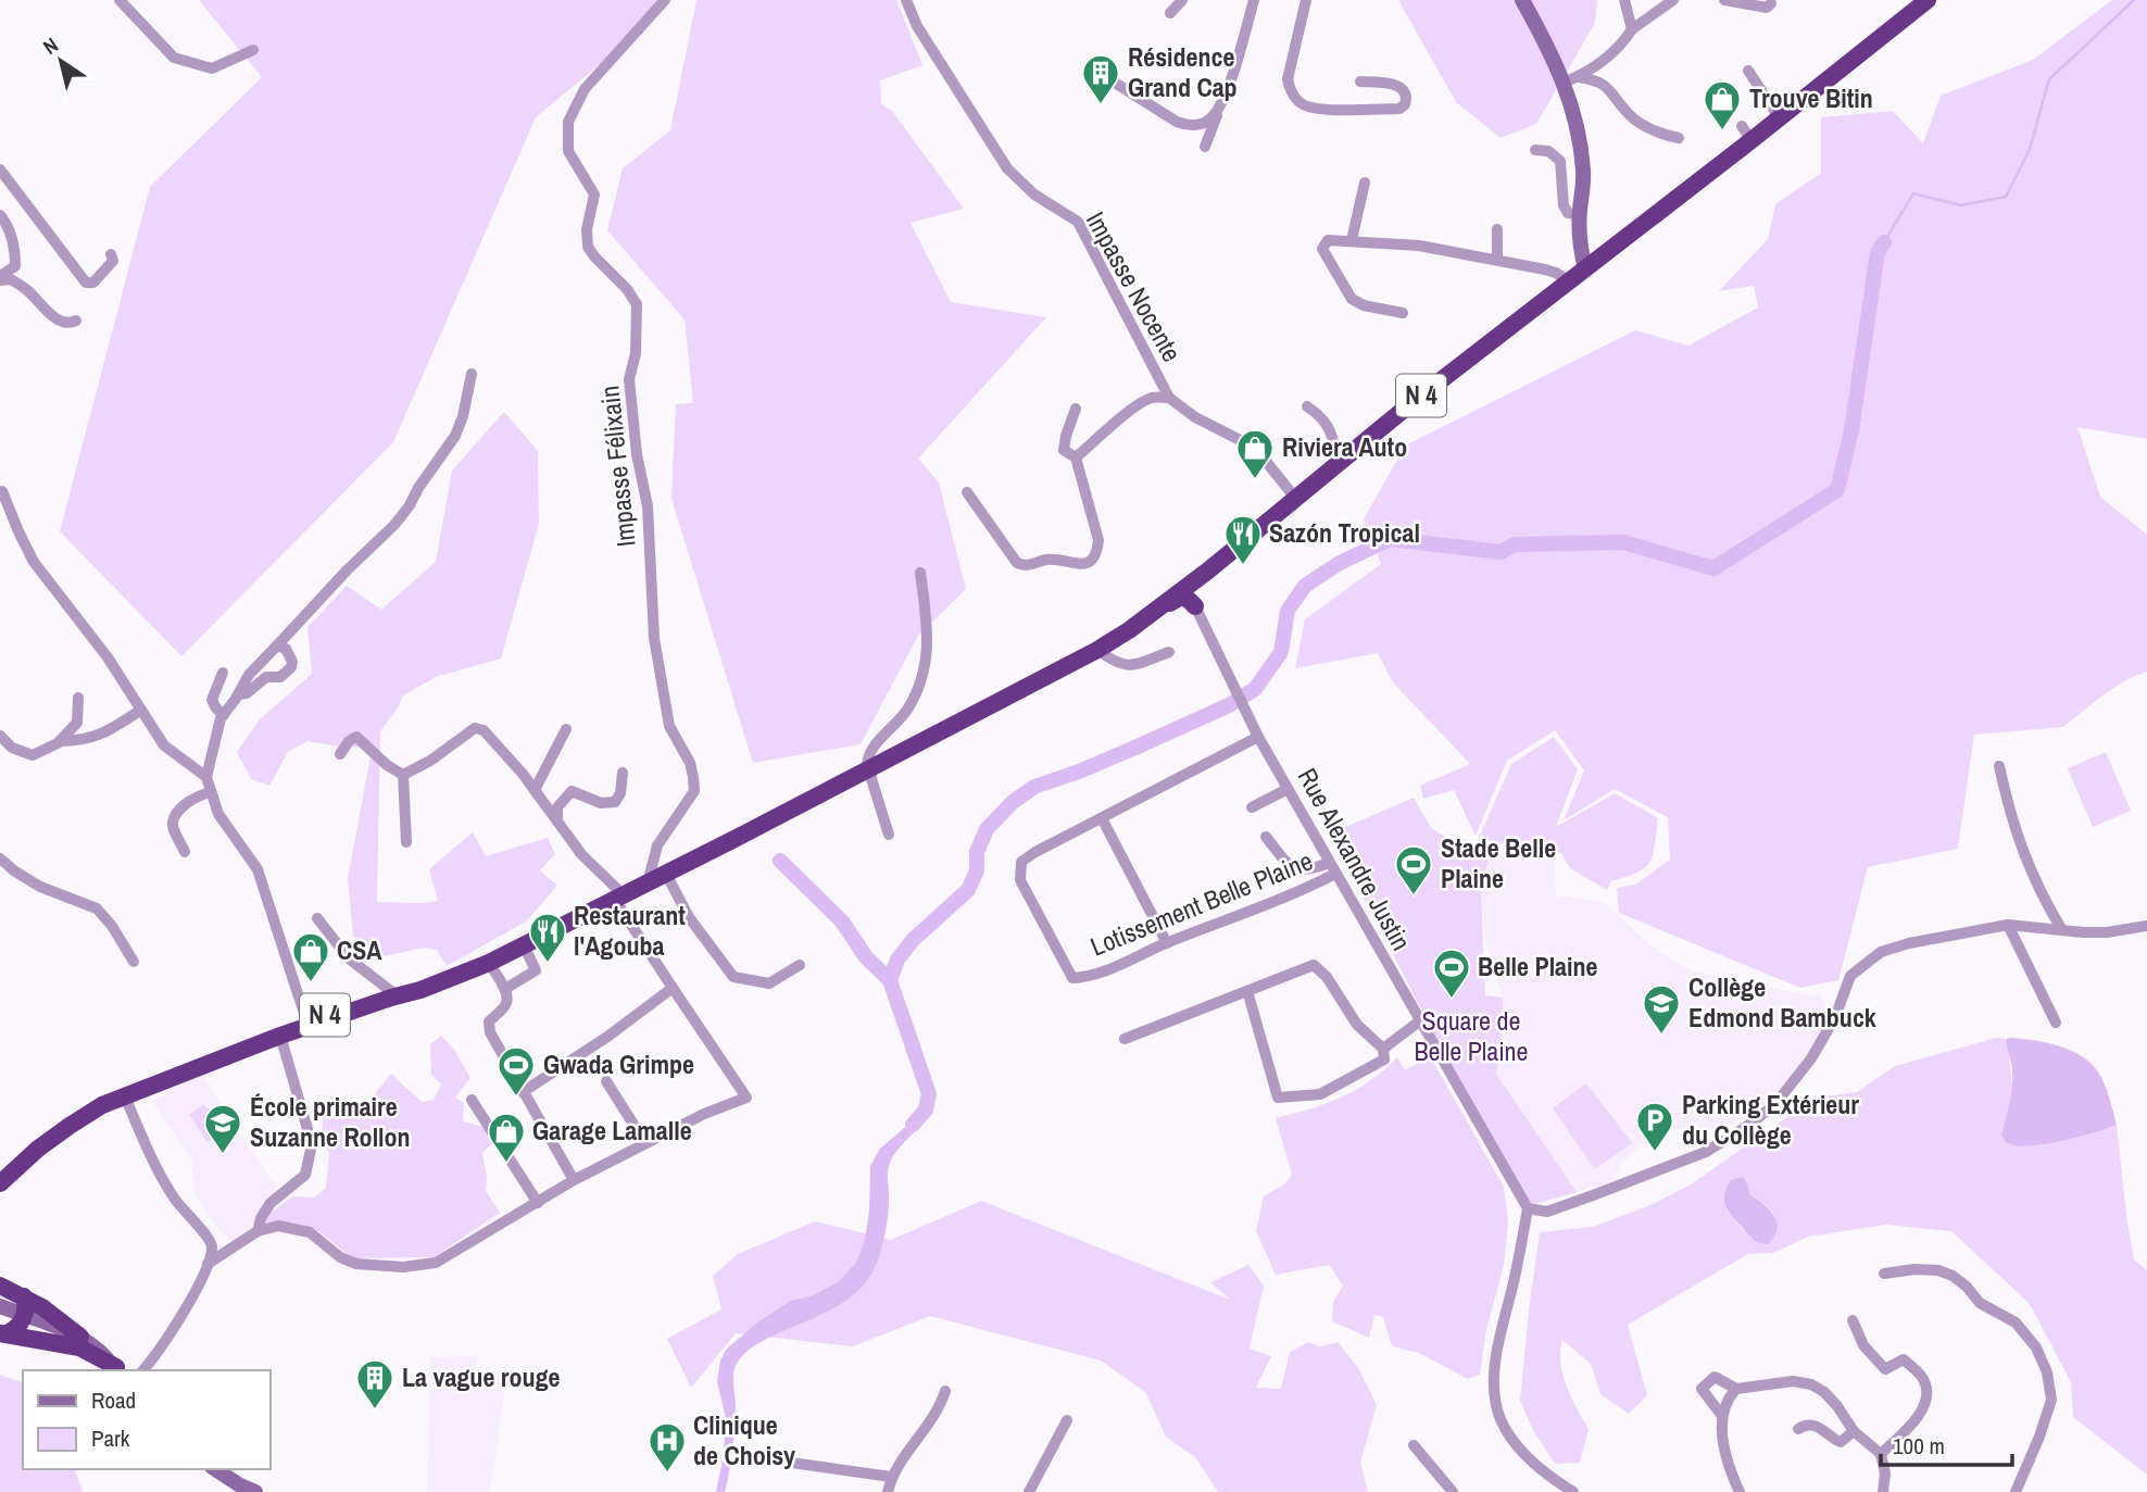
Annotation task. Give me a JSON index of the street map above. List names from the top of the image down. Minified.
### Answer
{"streets":{"highway":["N 4"],"street":["Impasse Nocente","Impasse Félixain","Rue Alexandre Justin","Lotissement Belle Plaine"]},"crossings":[["Impasse Nocente","N 4"],["N 4","Impasse Félixain"],["Rue Alexandre Justin","Lotissement Belle Plaine"]],"parks":["Square de Belle Plaine"],"places":{"building":["Résidence Grand Cap","La vague rouge"],"shop":["Trouve Bitin","Riviera Auto","CSA","Garage Lamalle"],"restaurant":["Sazón Tropical","Restaurant l'Agouba"],"sports":["Stade Belle Plaine","Belle Plaine","Gwada Grimpe"],"school or university":["Collège Edmond Bambuck","École primaire Suzanne Rollon"],"parking":["Parking Extérieur du Collège"],"hospital":["Clinique de Choisy"]},"legend":["Road","Park"],"scale_bar":"100 m","north":"top left"}
